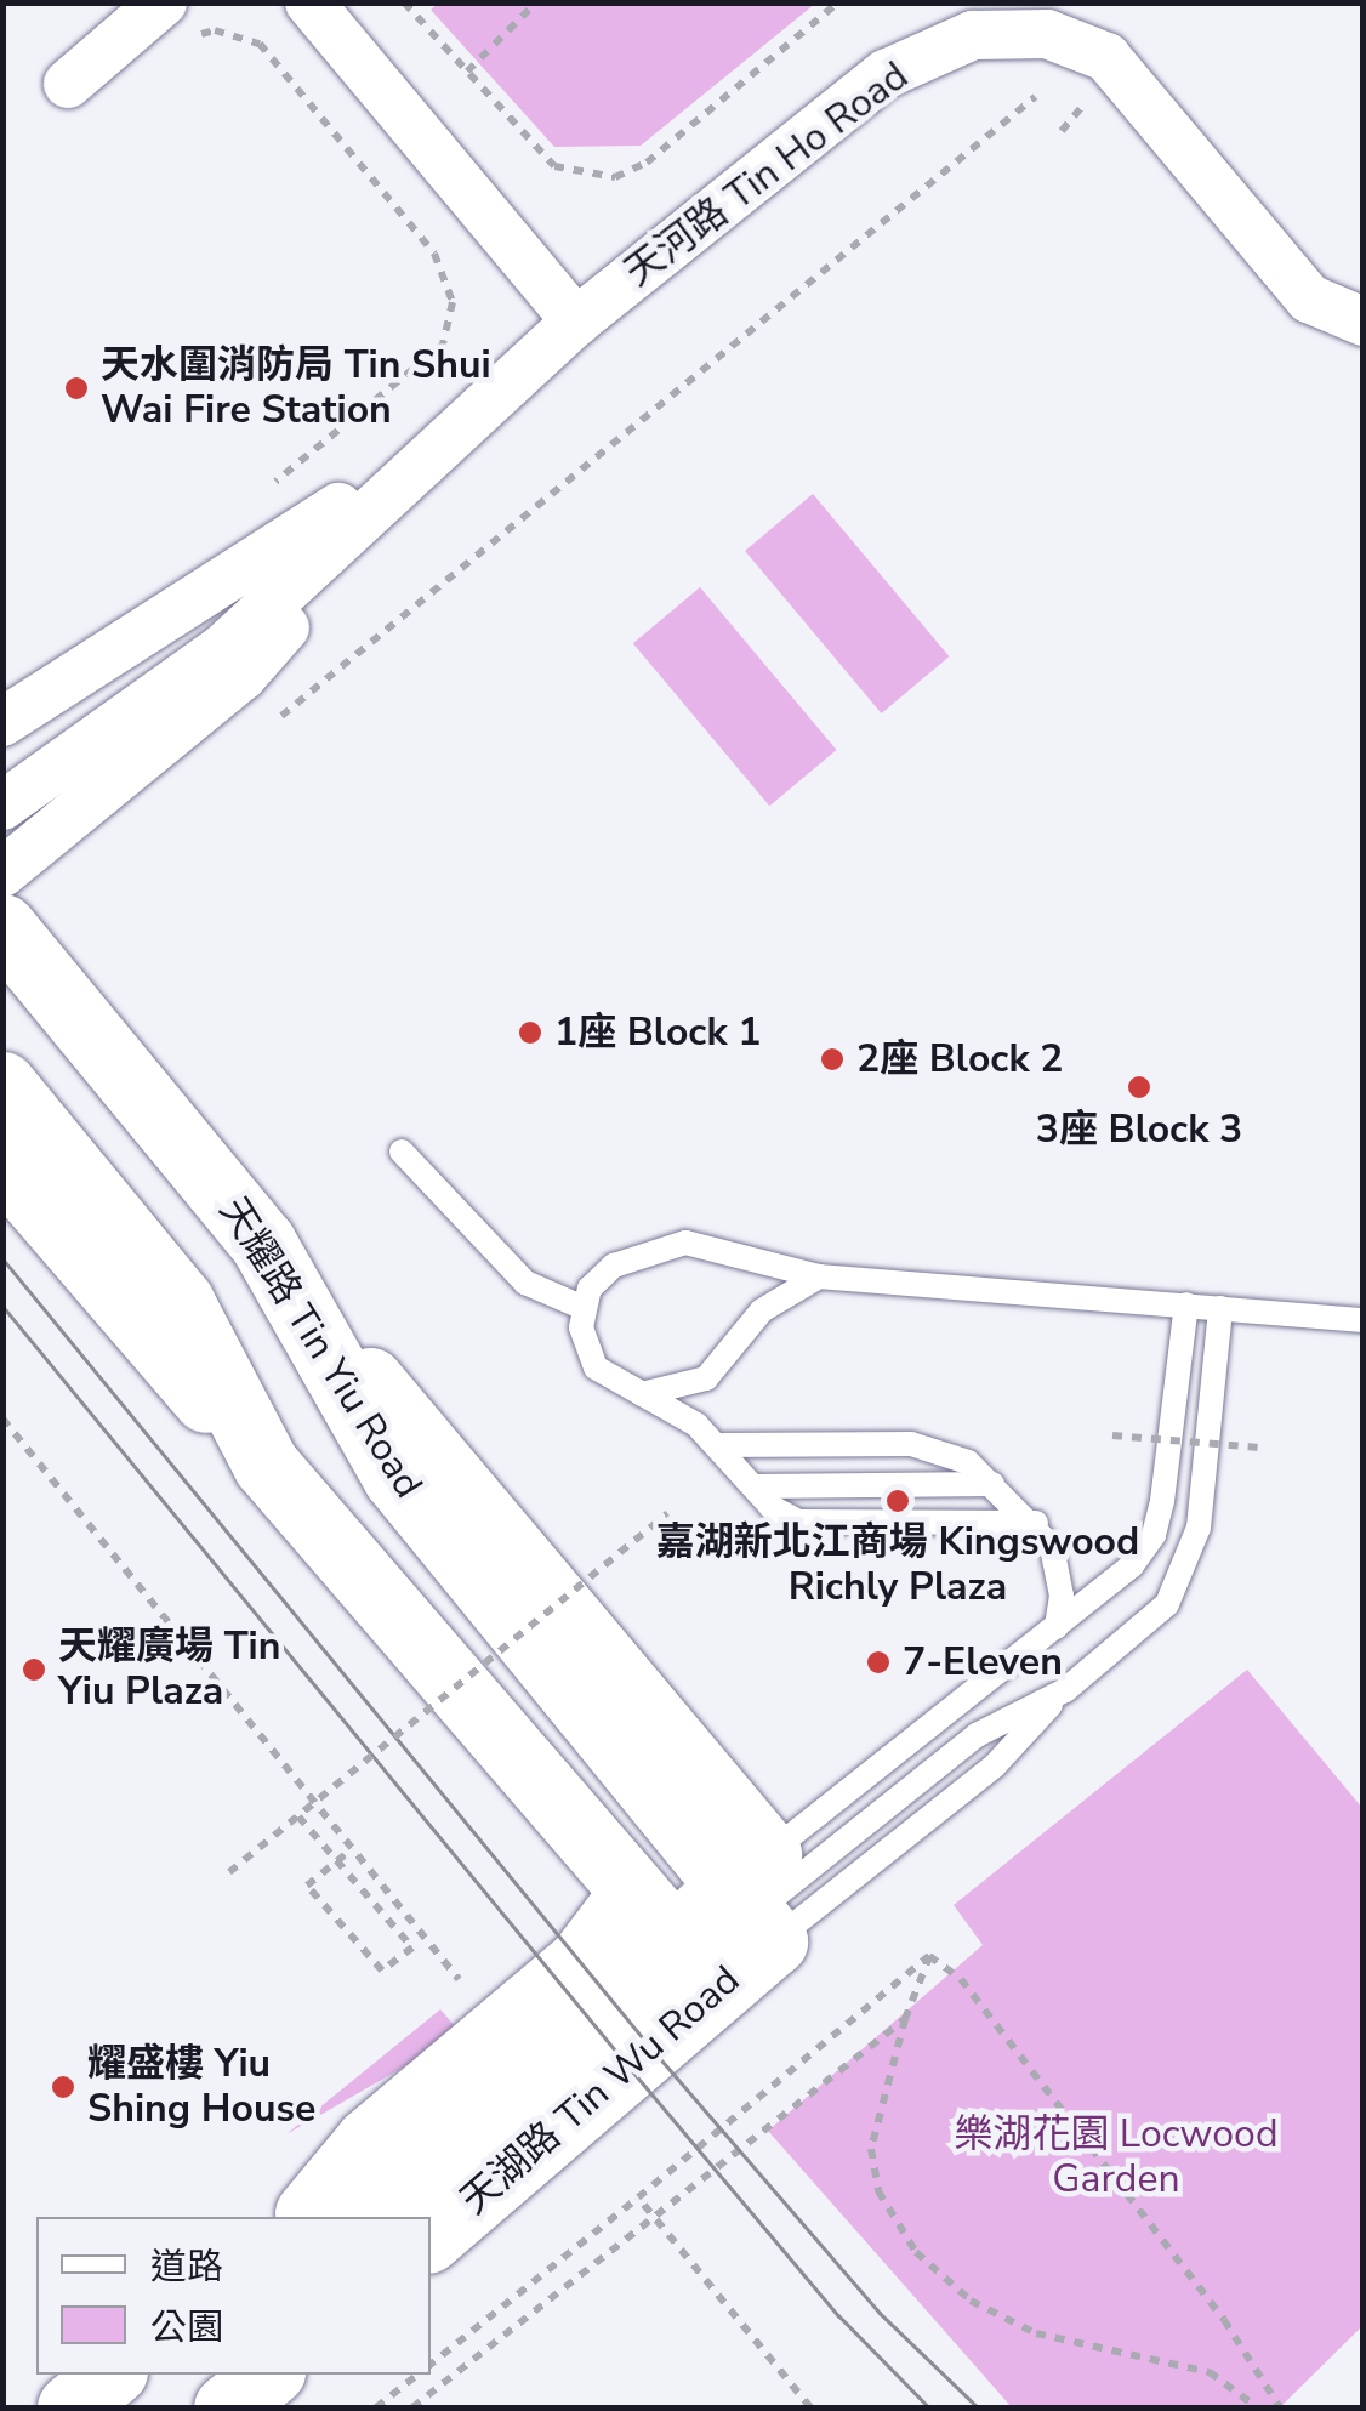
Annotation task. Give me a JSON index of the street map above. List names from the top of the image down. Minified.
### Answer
{"streets":{"main road":["天耀路 Tin Yiu Road","天湖路 Tin Wu Road"],"street":["天河路 Tin Ho Road"]},"crossings":[["天耀路 Tin Yiu Road","天湖路 Tin Wu Road"]],"parks":["樂湖花園 Locwood Garden"],"places":["天水圍消防局 Tin Shui Wai Fire Station","1座 Block 1","2座 Block 2","3座 Block 3","嘉湖新北江商場 Kingswood Richly Plaza","7-Eleven","天耀廣場 Tin Yiu Plaza","耀盛樓 Yiu Shing House"],"legend":["道路","公園"]}
